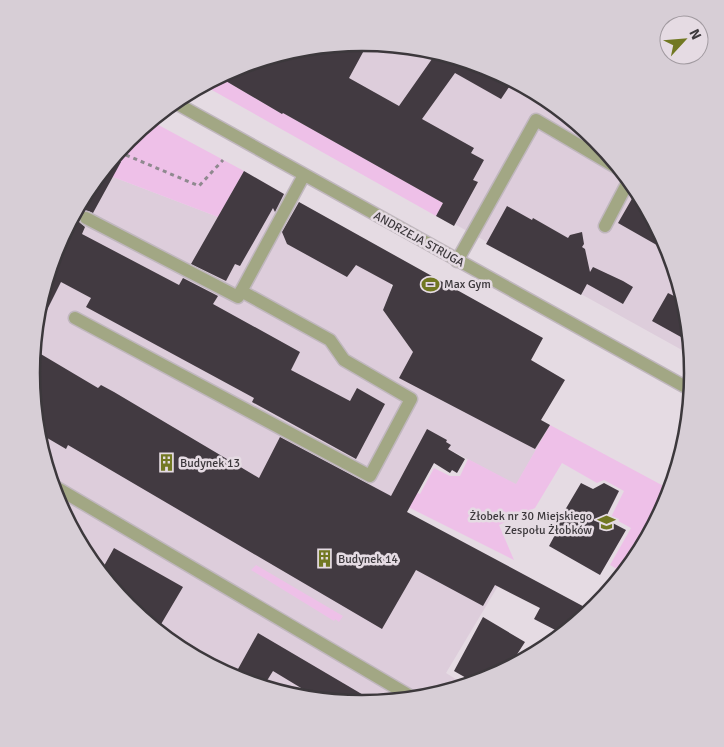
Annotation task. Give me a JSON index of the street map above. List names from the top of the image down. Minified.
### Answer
{"streets":{"street":["ANDRZEJA STRUGA"]},"places":{"sports":["Max Gym"],"building":["Budynek 13","Budynek 14"],"school or university":["Żłobek nr 30 Miejskiego Zespołu Żłobków"]},"north":"top right"}
